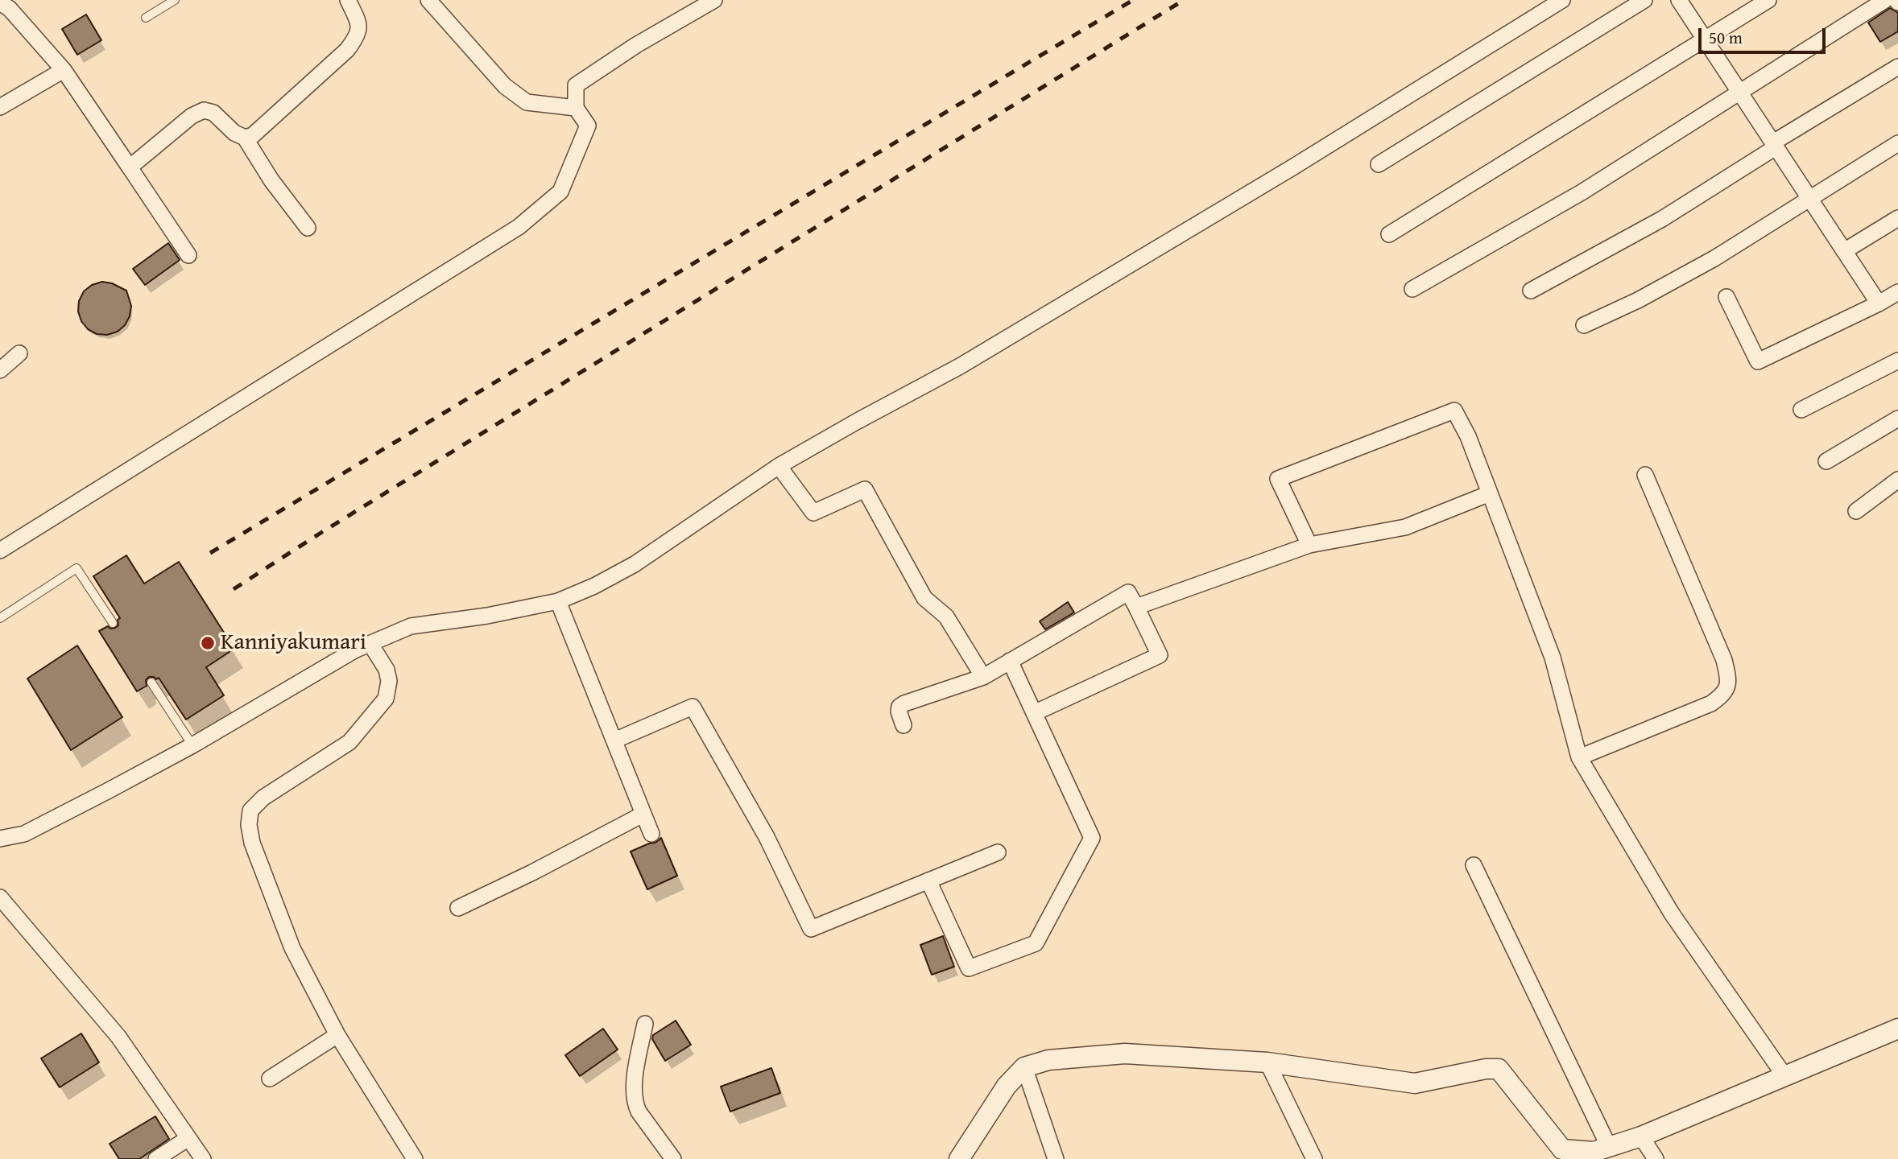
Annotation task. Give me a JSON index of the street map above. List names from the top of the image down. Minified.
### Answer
{"places":["Kanniyakumari"],"scale_bar":"50 m"}
